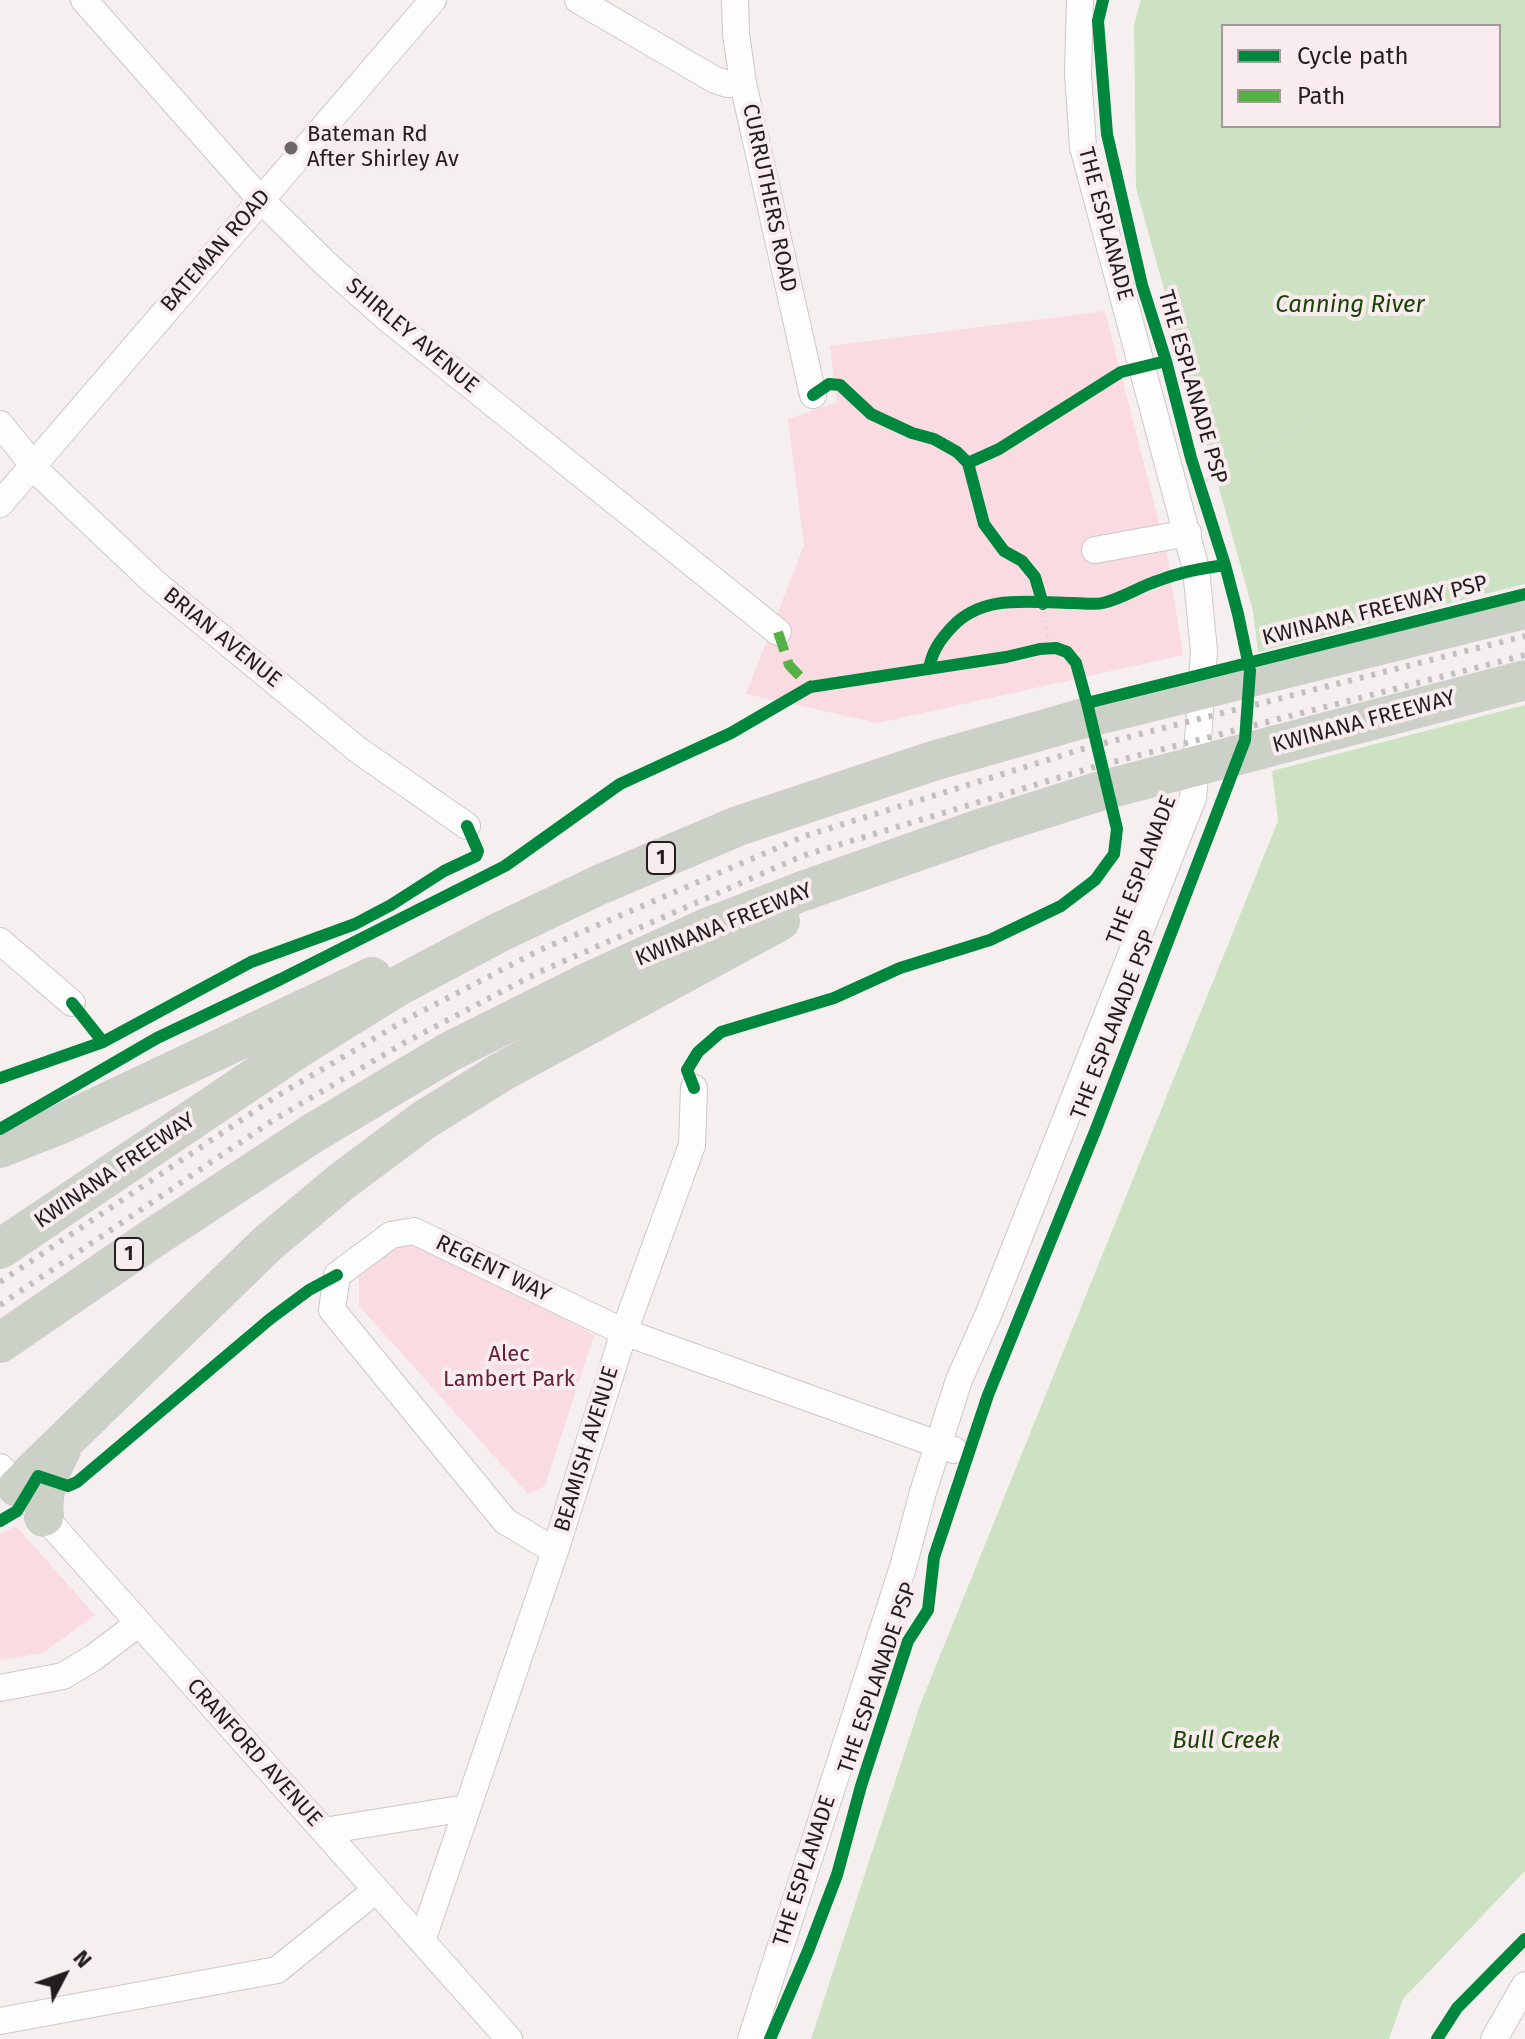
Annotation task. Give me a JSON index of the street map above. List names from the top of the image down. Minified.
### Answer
{"streets":{"highway":["KWINANA FREEWAY","1"],"street":["CURRUTHERS ROAD","THE ESPLANADE","BATEMAN ROAD","SHIRLEY AVENUE","BRIAN AVENUE","REGENT WAY","BEAMISH AVENUE","CRANFORD AVENUE"],"cycle path":["THE ESPLANADE PSP","KWINANA FREEWAY PSP"]},"crossings":[["THE ESPLANADE","REGENT WAY"],["BATEMAN ROAD","SHIRLEY AVENUE"],["BATEMAN ROAD","BRIAN AVENUE"],["REGENT WAY","BEAMISH AVENUE"],["BEAMISH AVENUE","CRANFORD AVENUE"]],"water":["Canning River","Bull Creek"],"parks":["Alec Lambert Park"],"places":["Bateman Rd After Shirley Av"],"legend":["Cycle path","Path"],"north":"top right"}
